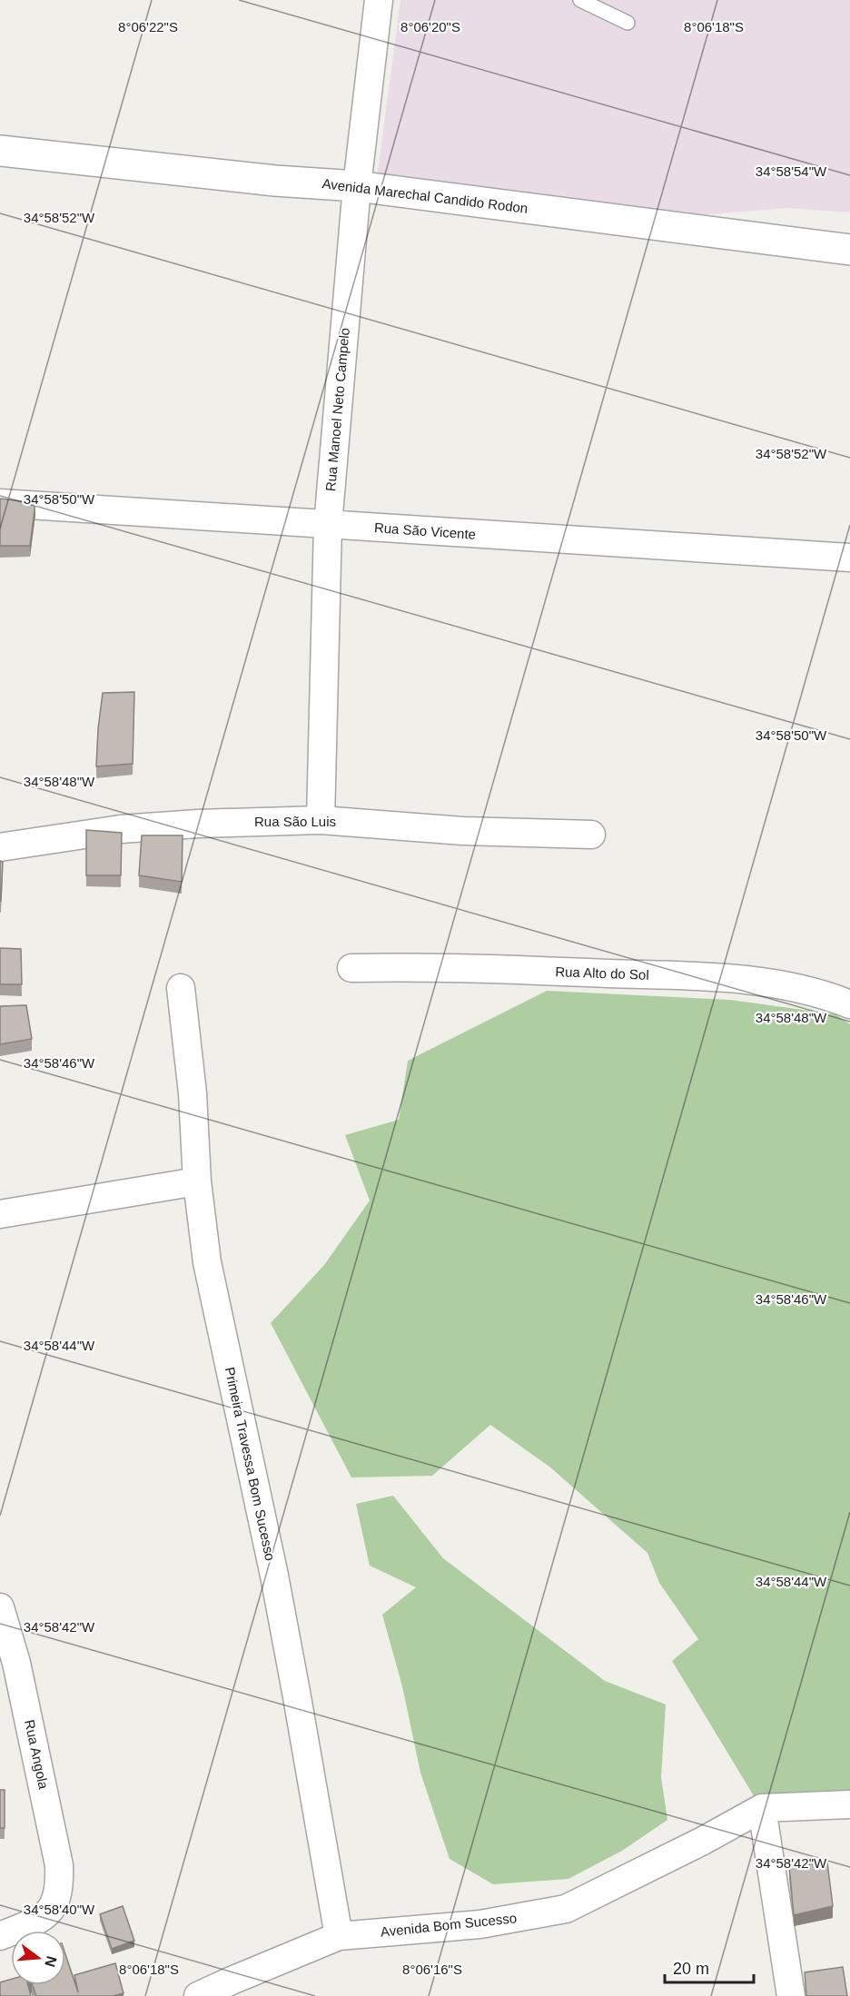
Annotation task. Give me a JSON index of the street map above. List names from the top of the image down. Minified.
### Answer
{"streets":{"street":["Avenida Marechal Candido Rodon","Rua Manoel Neto Campelo","Rua São Vicente","Rua São Luis","Rua Alto do Sol","Primeira Travessa Bom Sucesso","Rua Angola","Avenida Bom Sucesso"]},"crossings":[["Avenida Marechal Candido Rodon","Rua Manoel Neto Campelo"],["Rua Manoel Neto Campelo","Rua São Vicente"],["Rua Manoel Neto Campelo","Rua São Luis"],["Primeira Travessa Bom Sucesso","Avenida Bom Sucesso"]],"scale_bar":"20 m","north":"right","coordinates":["8°06'22\"S","8°06'20\"S","8°06'18\"S","34°58'54\"W","34°58'52\"W","34°58'50\"W","34°58'48\"W","34°58'46\"W","34°58'44\"W","34°58'42\"W","34°58'40\"W","8°06'16\"S"]}
